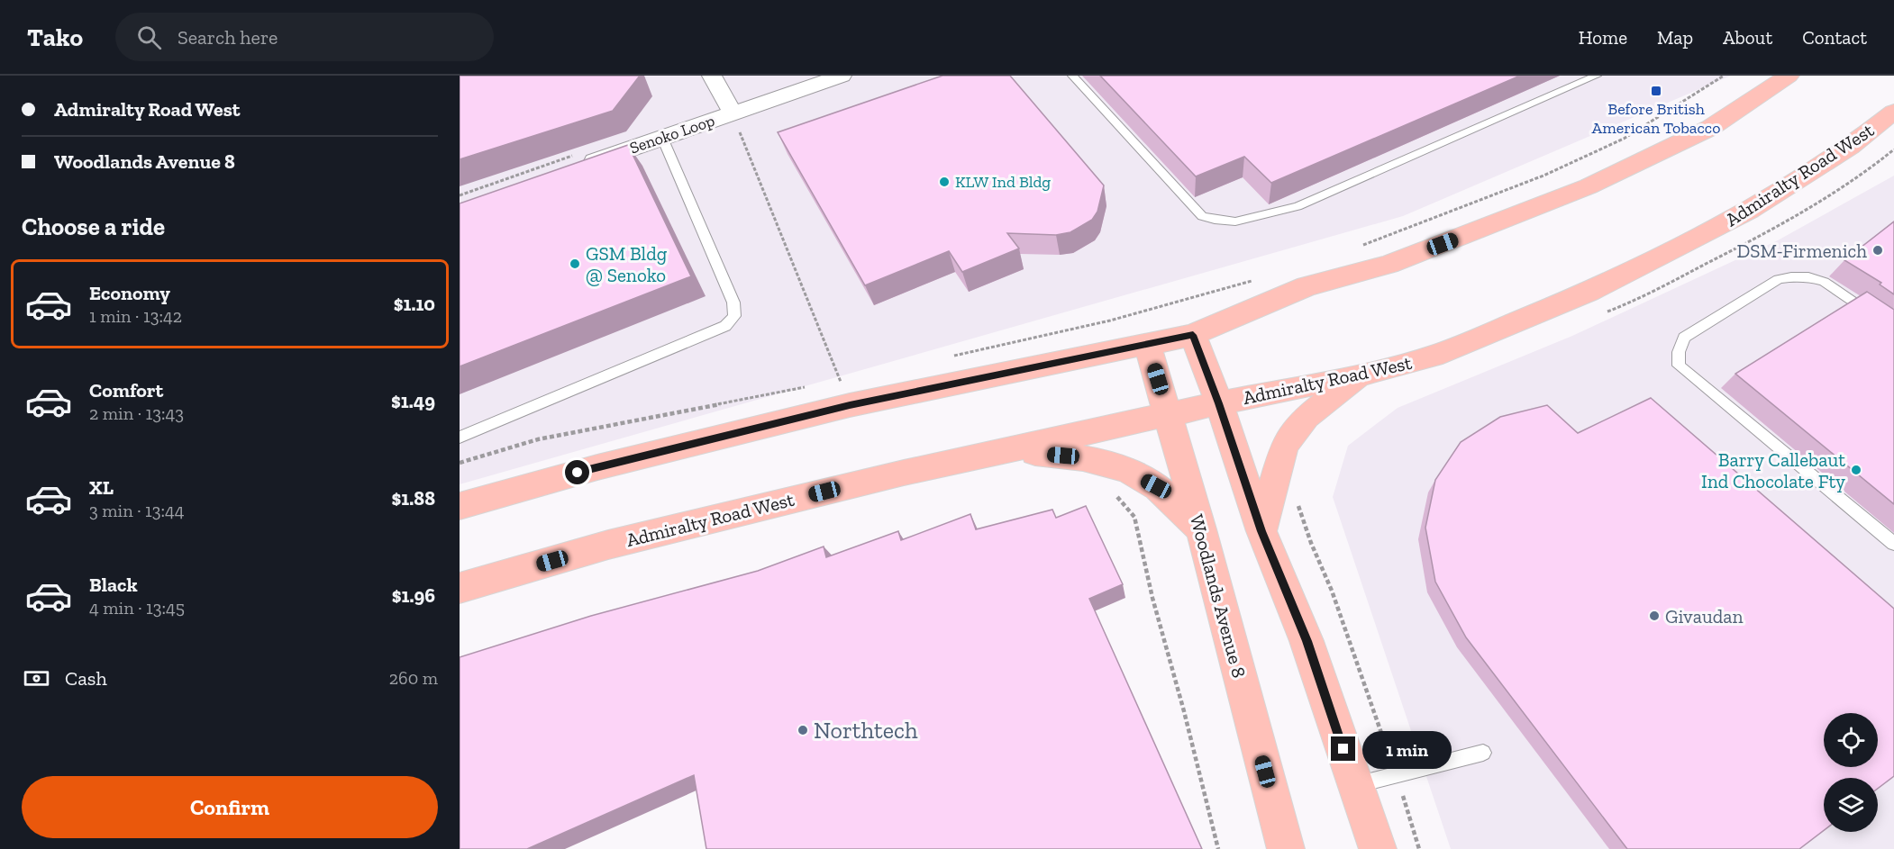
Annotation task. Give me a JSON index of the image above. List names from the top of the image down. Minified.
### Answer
{"streets":{"main road":["Admiralty Road West","Woodlands Avenue 8"],"street":["Senoko Loop"]},"crossings":[["Admiralty Road West","Woodlands Avenue 8"]],"places":{"transit":["Before British American Tobacco"],"other":["KLW Ind Bldg","DSM-Firmenich","GSM Bldg @ Senoko","Barry Callebaut Ind Chocolate Fty","Givaudan","Northtech"]},"page":{"header":"Tako","search":"Search here","nav":["Home","Map","About","Contact"],"banner":["Admiralty Road West","Woodlands Avenue 8"],"heading":"Choose a ride","list":[{"name":"Economy","note":"1 min · 13:42","value":"$1.10"},{"name":"Comfort","note":"2 min · 13:43","value":"$1.49"},{"name":"XL","note":"3 min · 13:44","value":"$1.88"},{"name":"Black","note":"4 min · 13:45","value":"$1.96"}],"pay":["Cash","260 m"],"bubble":"1 min","buttons":"Confirm"}}
